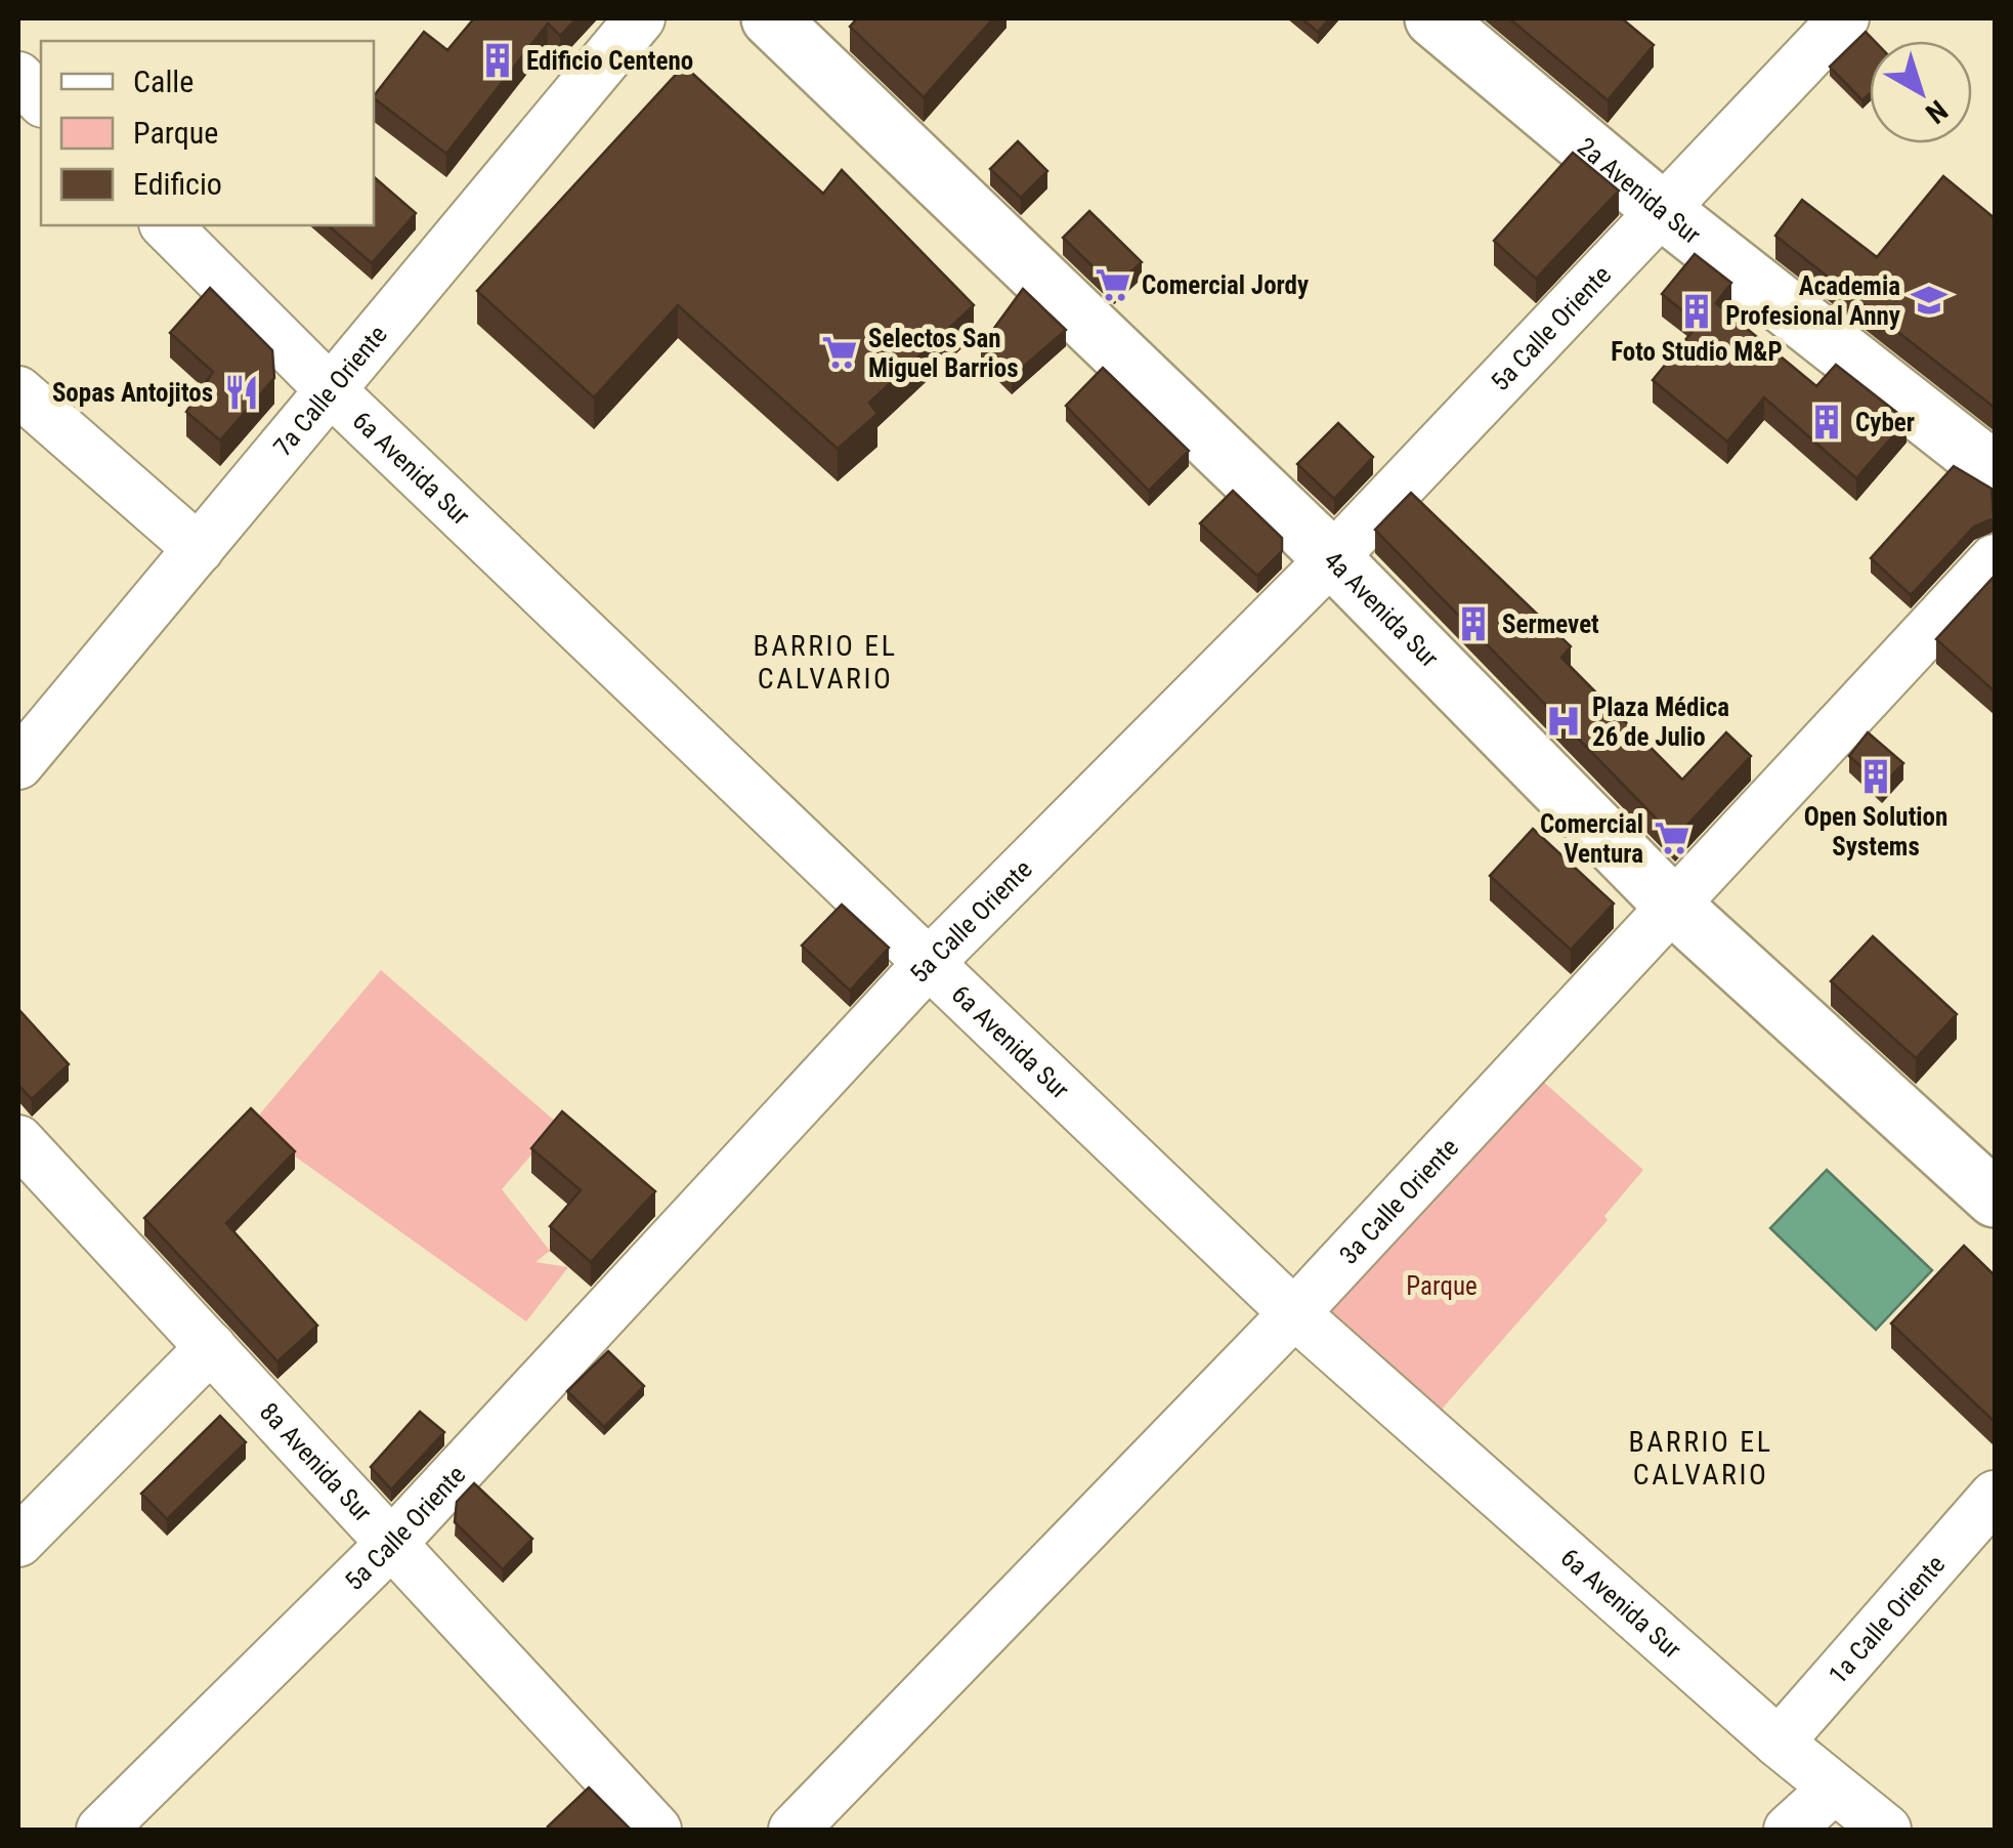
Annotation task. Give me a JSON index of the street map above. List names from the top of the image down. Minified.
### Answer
{"streets":{"main road":["2a Avenida Sur","4a Avenida Sur"],"street":["5a Calle Oriente","7a Calle Oriente","6a Avenida Sur","3a Calle Oriente","8a Avenida Sur","1a Calle Oriente"]},"crossings":[["2a Avenida Sur","5a Calle Oriente"],["5a Calle Oriente","6a Avenida Sur"],["5a Calle Oriente","4a Avenida Sur"],["5a Calle Oriente","8a Avenida Sur"],["7a Calle Oriente","6a Avenida Sur"],["6a Avenida Sur","3a Calle Oriente"],["6a Avenida Sur","1a Calle Oriente"],["4a Avenida Sur","3a Calle Oriente"]],"districts":["BARRIO EL CALVARIO","BARRIO EL CALVARIO"],"parks":["Parque"],"places":{"building":["Edificio Centeno","Foto Studio M&P","Cyber","Sermevet","Open Solution Systems"],"supermarket":["Comercial Jordy","Selectos San Miguel Barrios","Comercial Ventura"],"school or university":["Academia Profesional Anny"],"restaurant":["Sopas Antojitos"],"hospital":["Plaza Médica 26 de Julio"]},"legend":["Calle","Parque","Edificio"],"north":"bottom right"}
